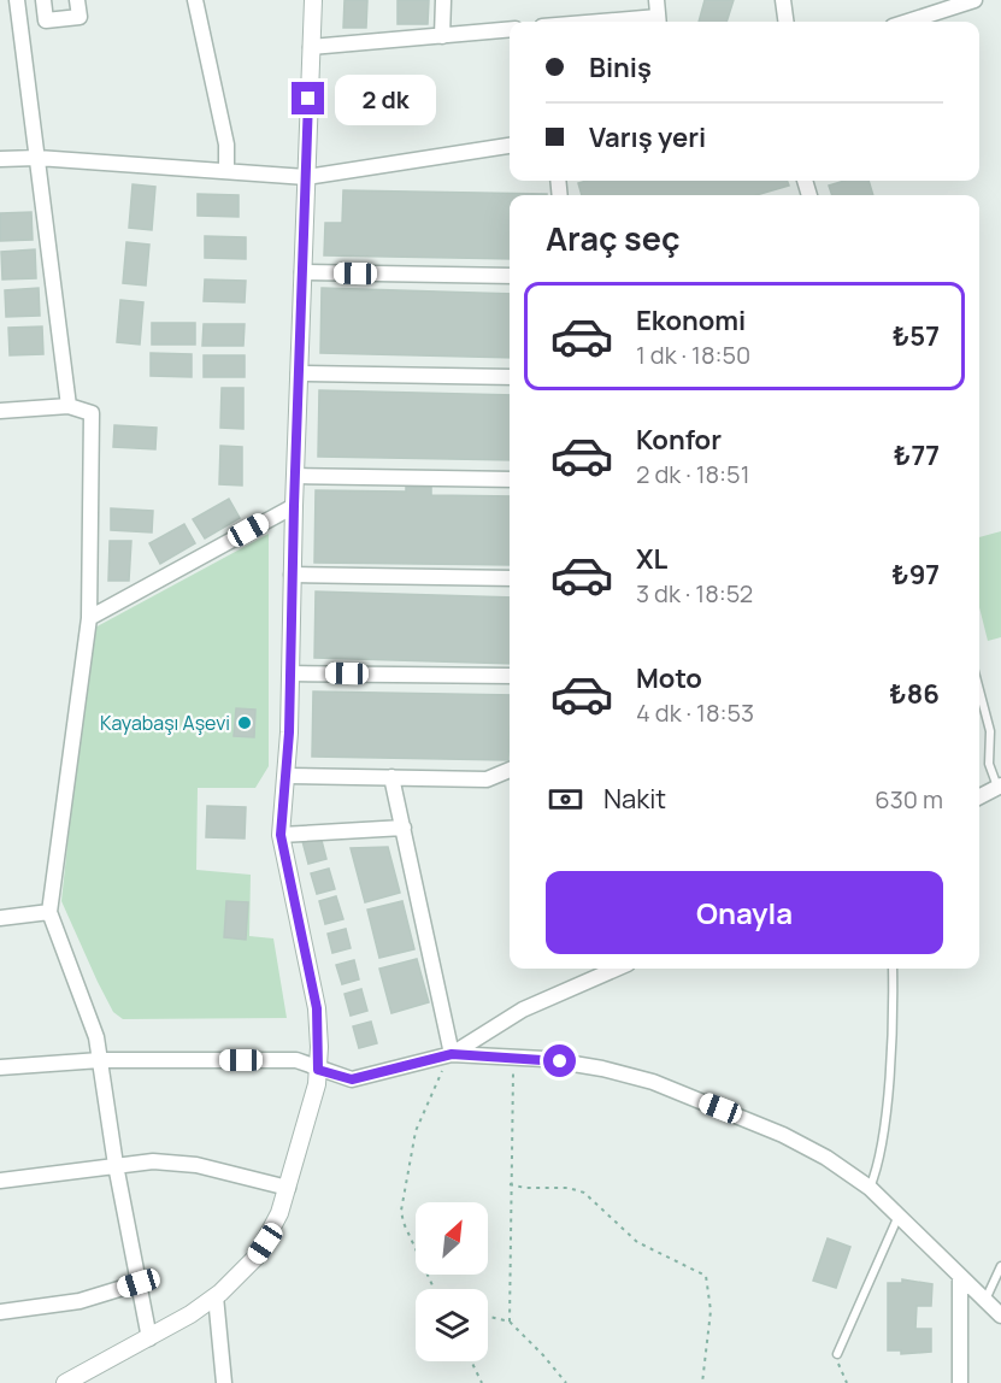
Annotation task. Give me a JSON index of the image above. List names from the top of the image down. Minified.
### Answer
{"places":["Kayabaşı Aşevi"],"north":"top right","page":{"banner":["Biniş","Varış yeri"],"bubble":"2 dk","heading":"Araç seç","list":[{"name":"Ekonomi","note":"1 dk · 18:50","value":"₺57"},{"name":"Konfor","note":"2 dk · 18:51","value":"₺77"},{"name":"XL","note":"3 dk · 18:52","value":"₺97"},{"name":"Moto","note":"4 dk · 18:53","value":"₺86"}],"pay":["Nakit","630 m"],"buttons":"Onayla"}}
